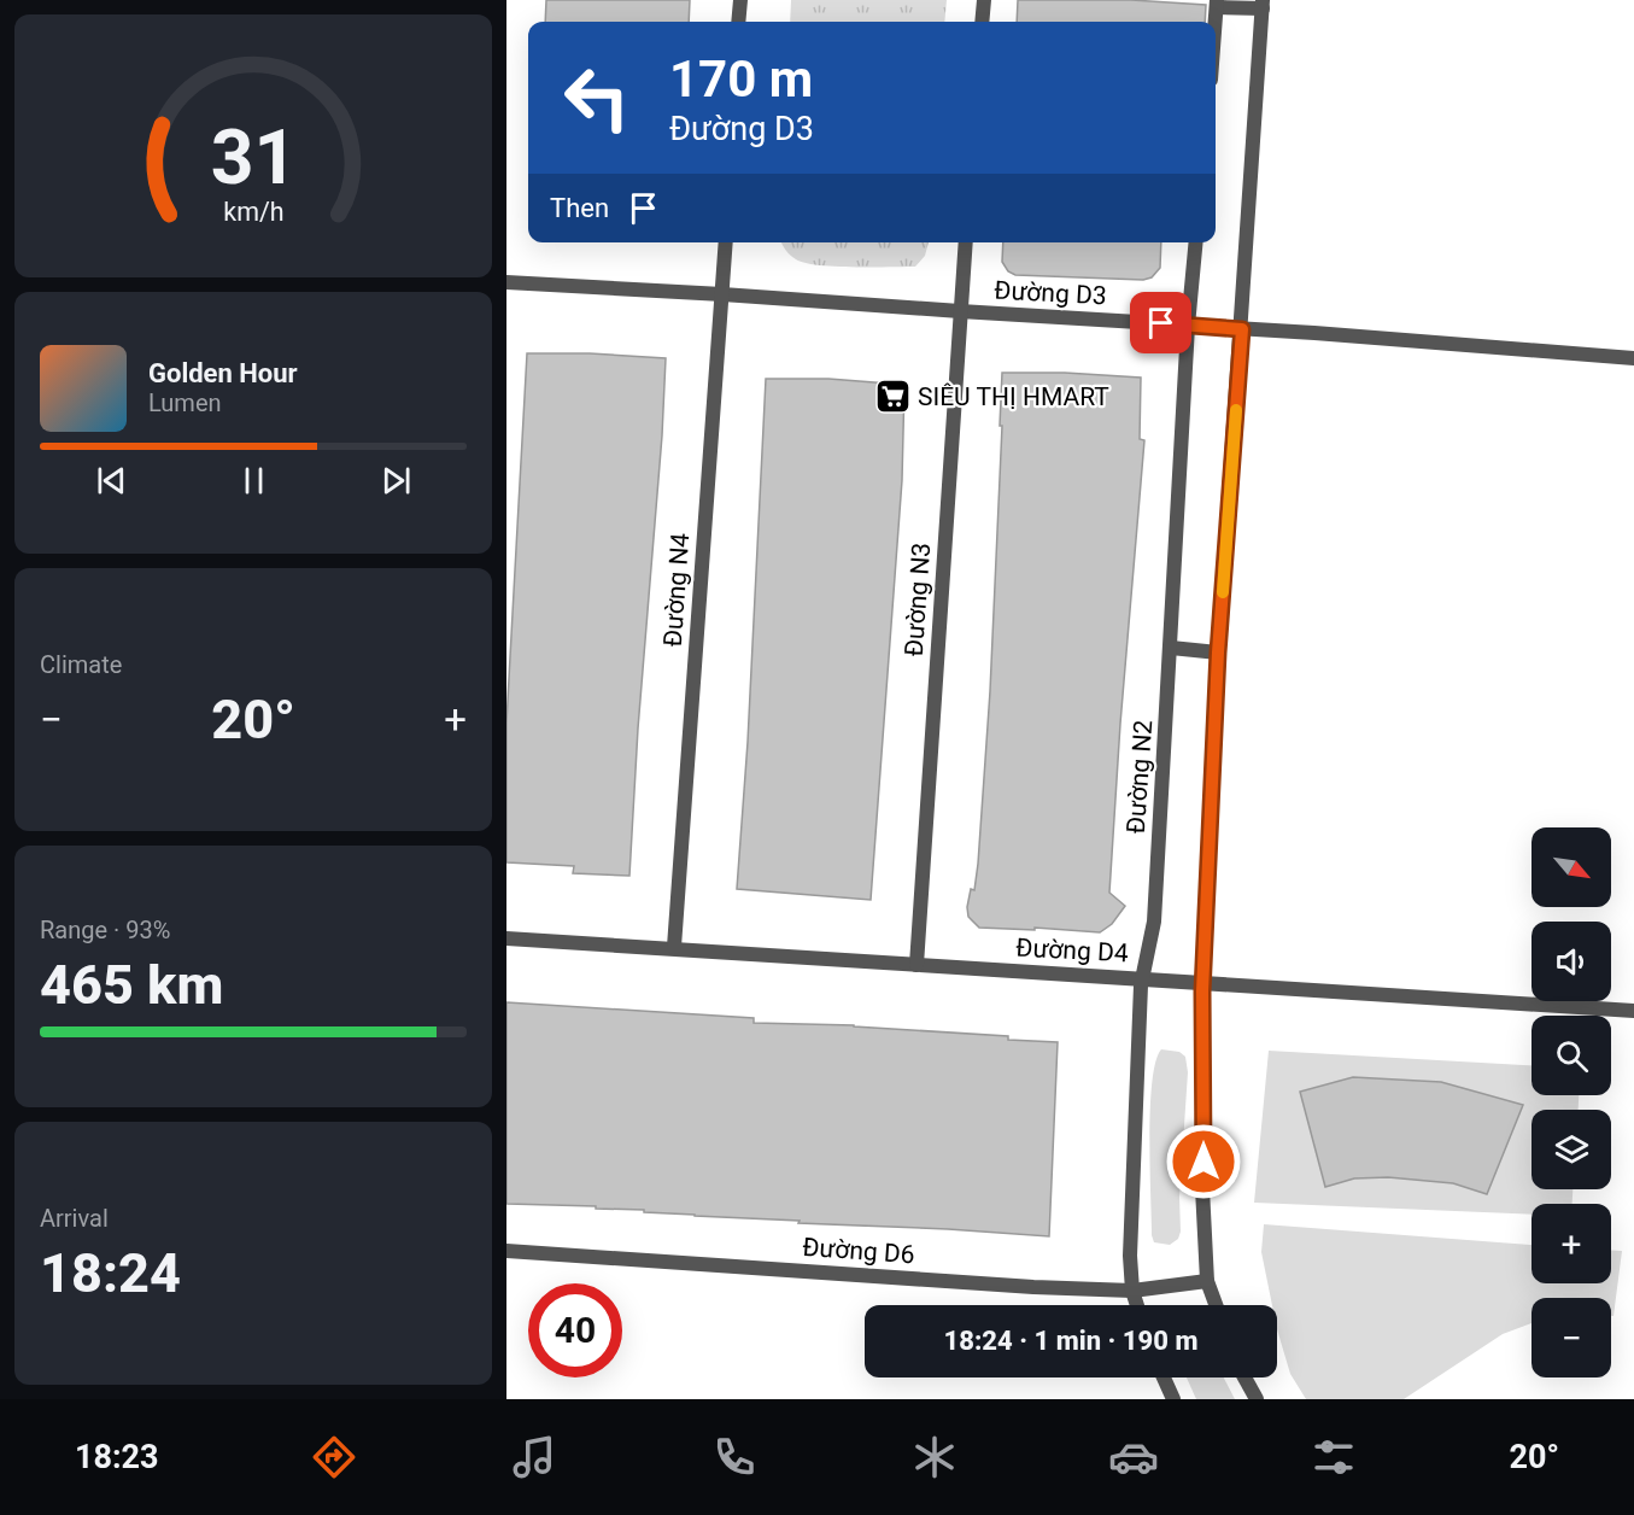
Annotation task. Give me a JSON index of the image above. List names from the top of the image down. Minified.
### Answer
{"streets":{"street":["Đường D3","Đường N4","Đường N3","Đường N2","Đường D4","Đường D6"]},"crossings":[["Đường D3","Đường N4"],["Đường D3","Đường N3"],["Đường D3","Đường N2"],["Đường N4","Đường D4"],["Đường N3","Đường D4"],["Đường N2","Đường D4"],["Đường N2","Đường D6"]],"places":{"supermarket":["SIÊU THỊ HMART"]},"north":"bottom right","page":{"turn":["170 m","Đường D3"],"then":"Then","song":["Golden Hour","Lumen"],"tile":["Climate",["Range · 93%","465 km"],["Arrival","18:24"]],"heat":["−","20°","+"],"map_buttons":["+","−"],"limit":"40","trip":"18:24 · 1 min · 190 m","tabs":["18:23","20°"],"gauge":["31","km/h"]}}
